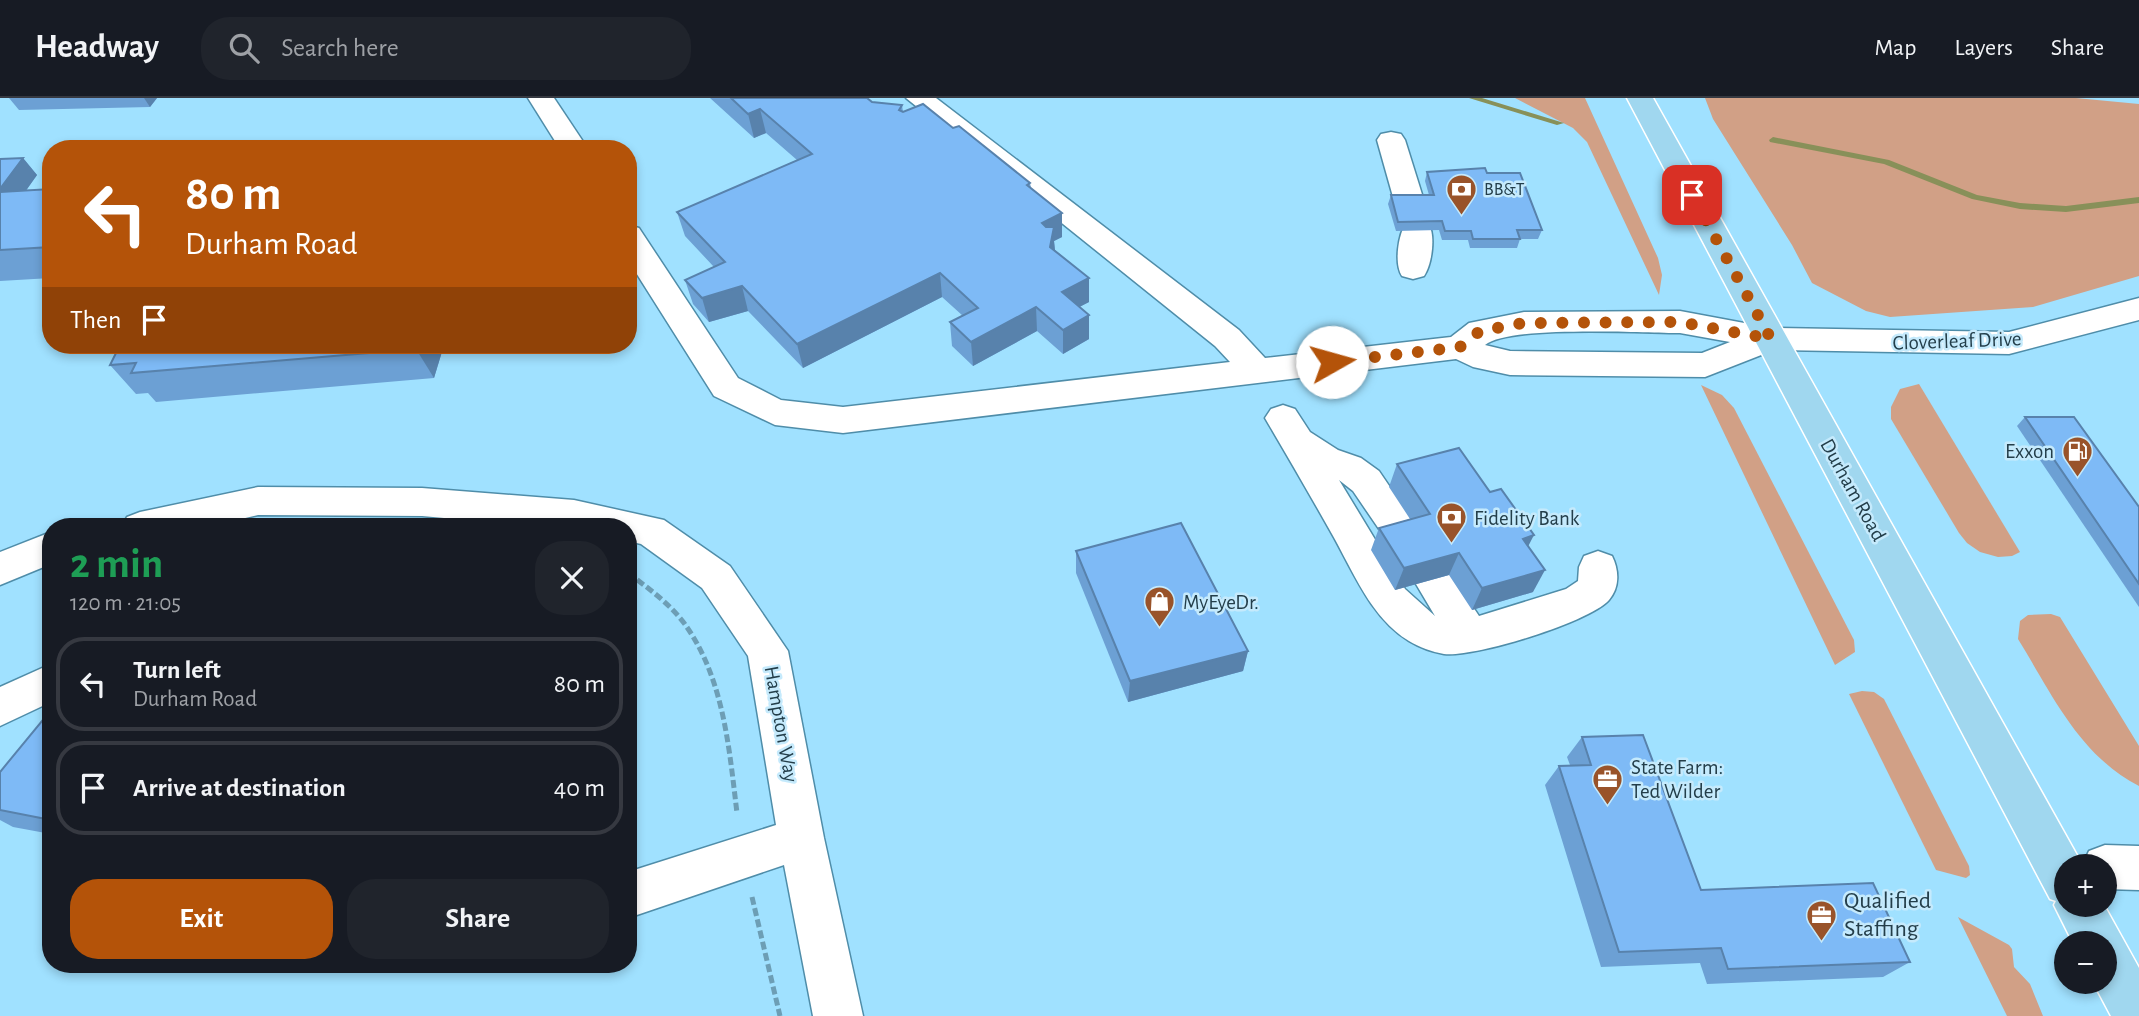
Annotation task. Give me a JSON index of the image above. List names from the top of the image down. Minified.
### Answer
{"streets":{"main road":["Durham Road"],"street":["Cloverleaf Drive","Hampton Way"]},"crossings":[["Cloverleaf Drive","Durham Road"]],"places":{"bank":["BB&T","Fidelity Bank"],"fuel station":["Exxon"],"shop":["MyEyeDr."],"office":["State Farm: Ted Wilder","Qualified Staffing"]},"page":{"header":"Headway","search":"Search here","nav":["Map","Layers","Share"],"turn":["80 m","Durham Road"],"then":"Then","heading":["2 min","120 m · 21:05"],"list":[{"name":"Turn left","note":"Durham Road","value":"80 m"},{"name":"Arrive at destination","value":"40 m"}],"map_buttons":["+","−"],"buttons":["Exit","Share"]}}
